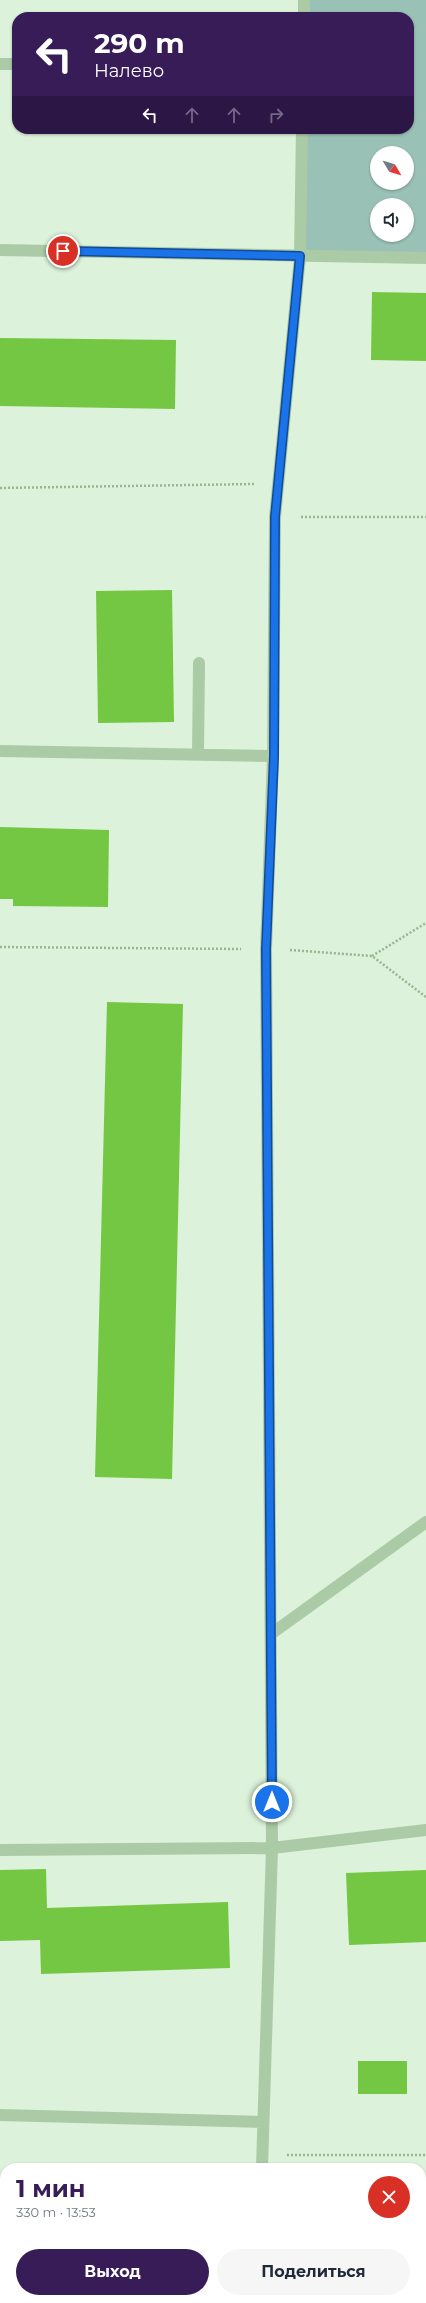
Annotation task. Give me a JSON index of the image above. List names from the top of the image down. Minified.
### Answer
{"north":"bottom right","page":{"turn":["290 m","Налево"],"heading":["1 мин","330 m · 13:53"],"buttons":["Выход","Поделиться"]}}
